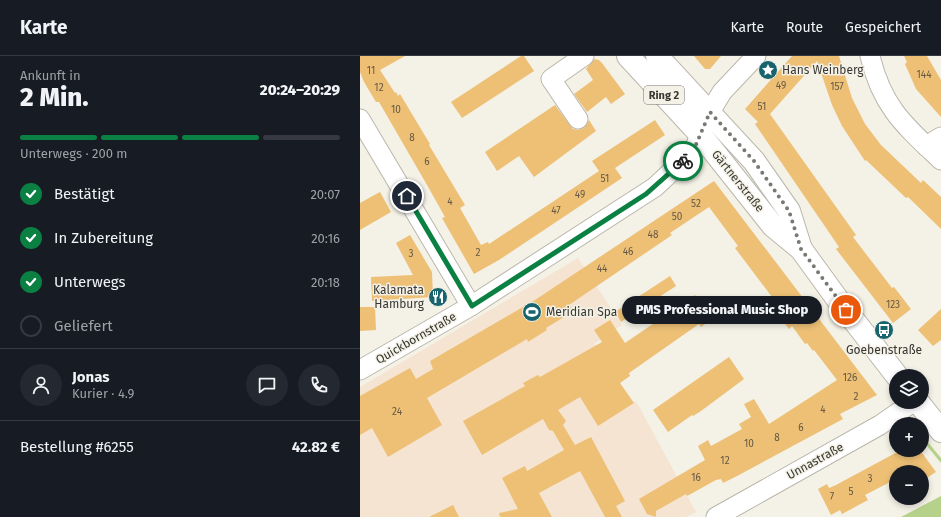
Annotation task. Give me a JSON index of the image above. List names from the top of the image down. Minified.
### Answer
{"streets":{"main road":["Ring 2","Gärtnerstraße"],"street":["Quickbornstraße","Unnastraße"]},"crossings":[["Gärtnerstraße","Quickbornstraße"]],"places":{"place":["Hans Weinberg"],"restaurant":["Kalamata Hamburg"],"other":["PMS Professional Music Shop"],"sports":["Meridian Spa"],"bus stop":["Goebenstraße"]},"house_numbers":["11","144","49","157","12","51","10","8","6","51","49","4","52","47","50","48","46","2","3","44","123","126","2","4","24","6","8","10","12","16","3","5","7"],"page":{"header":"Karte","nav":["Karte","Route","Gespeichert"],"heading":["2 Min.","Ankunft in","20:24–20:29"],"panel":["Jonas","Kurier · 4.9","Bestellung #6255","42.82 €"],"bar":"Unterwegs · 200 m","list":[["Bestätigt","20:07"],["In Zubereitung","20:16"],["Unterwegs","20:18"],"Geliefert"],"bubble":"PMS Professional Music Shop","map_buttons":["+","−"]}}
